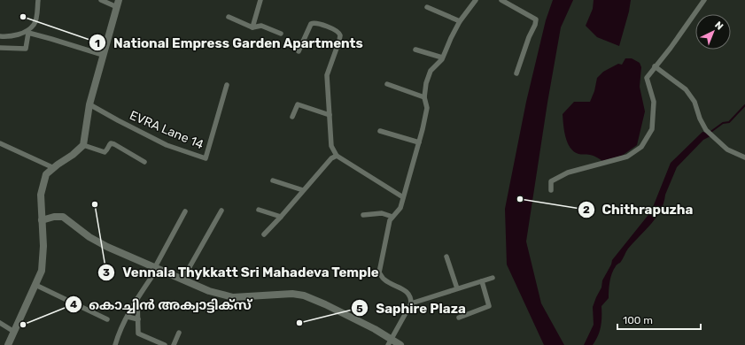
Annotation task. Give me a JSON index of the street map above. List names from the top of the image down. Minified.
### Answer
{"streets":{"street":["EVRA Lane 14"]},"places":["National Empress Garden Apartments","Chithrapuzha","Vennala Thykkatt Sri Mahadeva Temple","Saphire Plaza","കൊച്ചിൻ അക്വാട്ടിക്സ്"],"scale_bar":"100 m","north":"top right"}
